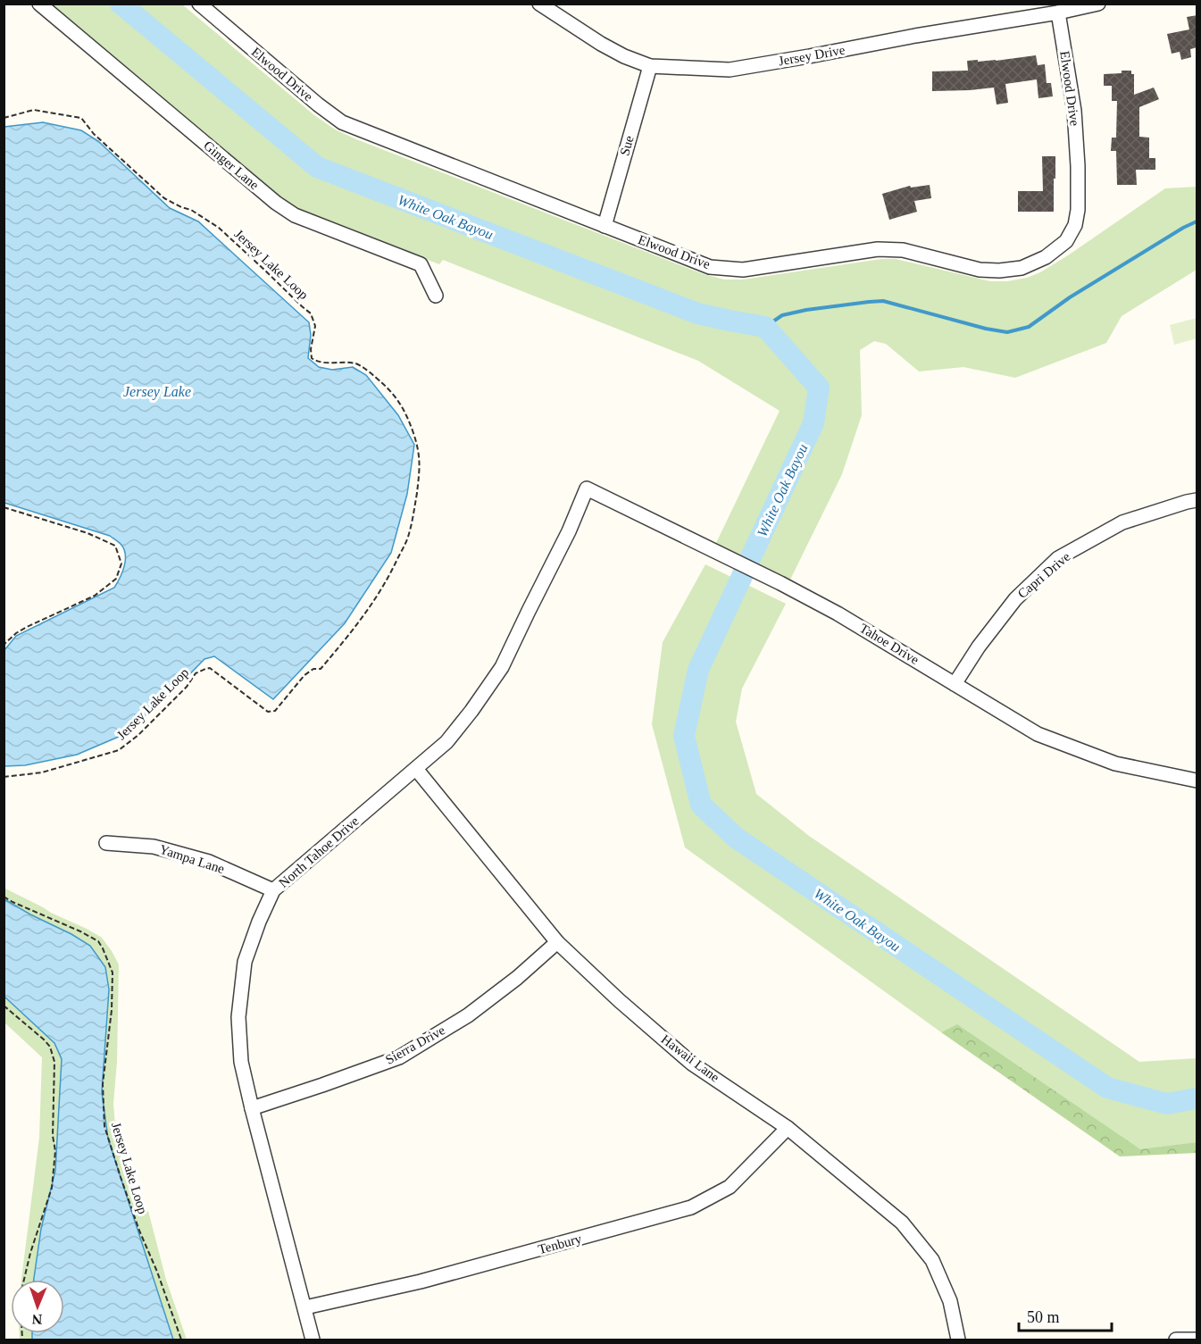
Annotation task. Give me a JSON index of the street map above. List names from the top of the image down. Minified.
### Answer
{"streets":{"street":["Jersey Drive","Elwood Drive","Sue","Ginger Lane","Capri Drive","Tahoe Drive","North Tahoe Drive","Yampa Lane","Sierra Drive","Hawaii Lane","Tenbury"],"path":["Jersey Lake Loop"]},"crossings":[["Jersey Drive","Elwood Drive"],["Jersey Drive","Sue"],["Elwood Drive","Sue"],["Capri Drive","Tahoe Drive"],["Tahoe Drive","North Tahoe Drive"],["North Tahoe Drive","Yampa Lane"],["North Tahoe Drive","Sierra Drive"],["North Tahoe Drive","Hawaii Lane"],["North Tahoe Drive","Tenbury"],["Sierra Drive","Hawaii Lane"],["Hawaii Lane","Tenbury"]],"water":["White Oak Bayou","Jersey Lake"],"scale_bar":"50 m","north":"bottom"}
